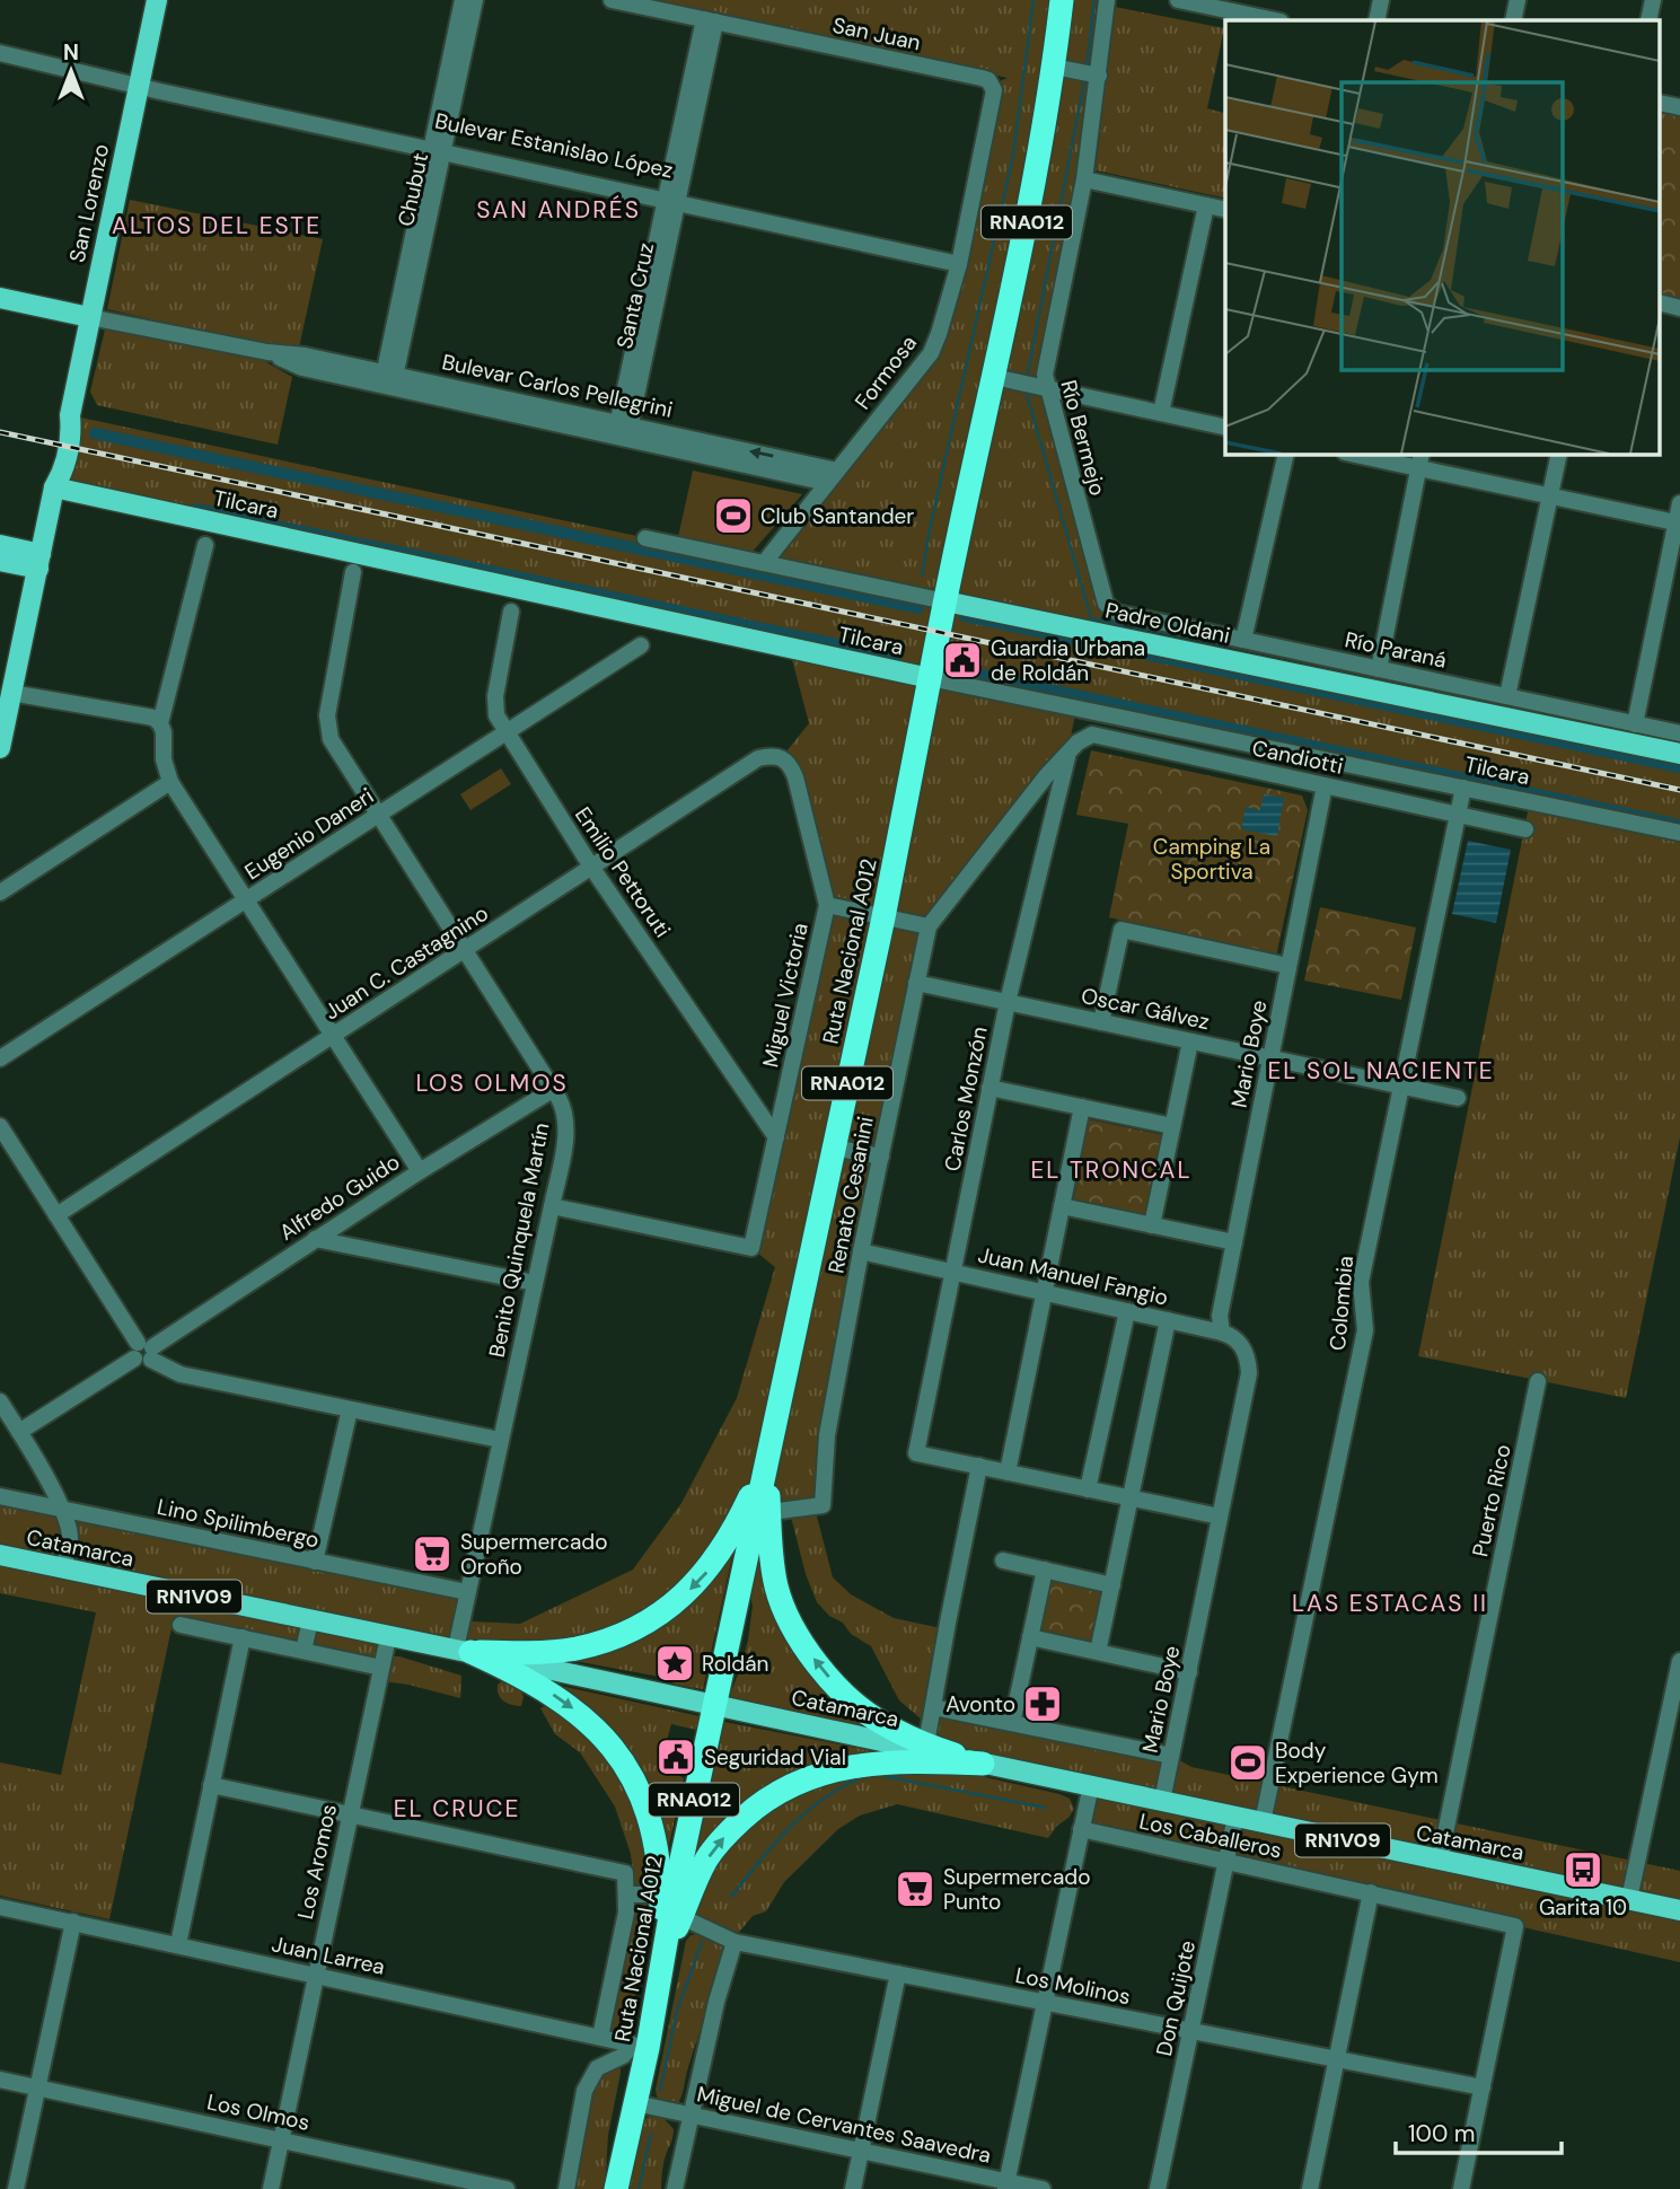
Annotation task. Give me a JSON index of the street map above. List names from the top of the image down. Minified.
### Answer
{"streets":{"highway":["RNA012","Ruta Nacional A012"],"main road":["San Lorenzo","Bulevar Carlos Pellegrini","Tilcara","Padre Oldani","Catamarca","RN1V09"],"street":["San Juan","Bulevar Estanislao López","Chubut","Santa Cruz","Formosa","Río Bermejo","Río Paraná","Candiotti","Eugenio Daneri","Emilio Pettoruti","Juan C. Castagnino","Miguel Victoria","Oscar Gálvez","Mario Boye","Carlos Monzón","Renato Cesanini","Alfredo Guido","Benito Quinquela Martín","Juan Manuel Fangio","Colombia","Puerto Rico","Lino Spilimbergo","Los Caballeros","Los Aromos","Juan Larrea","Los Molinos","Don Quijote","Los Olmos","Miguel de Cervantes Saavedra"]},"crossings":[["San Juan","Santa Cruz"],["San Juan","Formosa"],["Bulevar Estanislao López","Chubut"],["Bulevar Estanislao López","San Lorenzo"],["Bulevar Estanislao López","Santa Cruz"],["Bulevar Estanislao López","Formosa"],["Chubut","Bulevar Carlos Pellegrini"],["San Lorenzo","Bulevar Carlos Pellegrini"],["San Lorenzo","Tilcara"],["Santa Cruz","Bulevar Carlos Pellegrini"],["Formosa","Bulevar Carlos Pellegrini"],["Formosa","Padre Oldani"],["Río Bermejo","Río Paraná"],["Tilcara","Ruta Nacional A012"],["Tilcara","Colombia"],["Padre Oldani","Ruta Nacional A012"],["Candiotti","Mario Boye"],["Candiotti","Carlos Monzón"],["Candiotti","Renato Cesanini"],["Candiotti","Colombia"],["Eugenio Daneri","Emilio Pettoruti"],["Eugenio Daneri","Benito Quinquela Martín"],["Emilio Pettoruti","Juan C. Castagnino"],["Emilio Pettoruti","Miguel Victoria"],["Ruta Nacional A012","Renato Cesanini"],["Ruta Nacional A012","Catamarca"],["Ruta Nacional A012","Juan Larrea"],["Ruta Nacional A012","Los Molinos"],["Ruta Nacional A012","Miguel de Cervantes Saavedra"],["Juan C. Castagnino","Miguel Victoria"],["Juan C. Castagnino","Benito Quinquela Martín"],["Miguel Victoria","Benito Quinquela Martín"],["Oscar Gálvez","Mario Boye"],["Oscar Gálvez","Carlos Monzón"],["Oscar Gálvez","Renato Cesanini"],["Oscar Gálvez","Colombia"],["Mario Boye","Juan Manuel Fangio"],["Mario Boye","Catamarca"],["Carlos Monzón","Renato Cesanini"],["Carlos Monzón","Juan Manuel Fangio"],["Renato Cesanini","Juan Manuel Fangio"],["Alfredo Guido","Benito Quinquela Martín"],["Benito Quinquela Martín","Lino Spilimbergo"],["Benito Quinquela Martín","Catamarca"],["Colombia","Catamarca"],["Puerto Rico","Catamarca"],["Catamarca","Los Aromos"],["Catamarca","Don Quijote"],["Los Caballeros","Los Molinos"],["Los Caballeros","Don Quijote"],["Los Aromos","Juan Larrea"],["Los Aromos","Los Olmos"],["Los Molinos","Don Quijote"]],"districts":["SAN ANDRÉS","ALTOS DEL ESTE","EL SOL NACIENTE","LOS OLMOS","EL TRONCAL","LAS ESTACAS II","EL CRUCE"],"parks":["Camping La Sportiva"],"places":{"sports":["Club Santander","Body Experience Gym"],"public building":["Guardia Urbana de Roldán","Seguridad Vial"],"supermarket":["Supermercado Oroño","Supermercado Punto"],"place":["Roldán"],"pharmacy":["Avonto"],"bus stop":["Garita 10"]},"scale_bar":"100 m","north":"top"}
